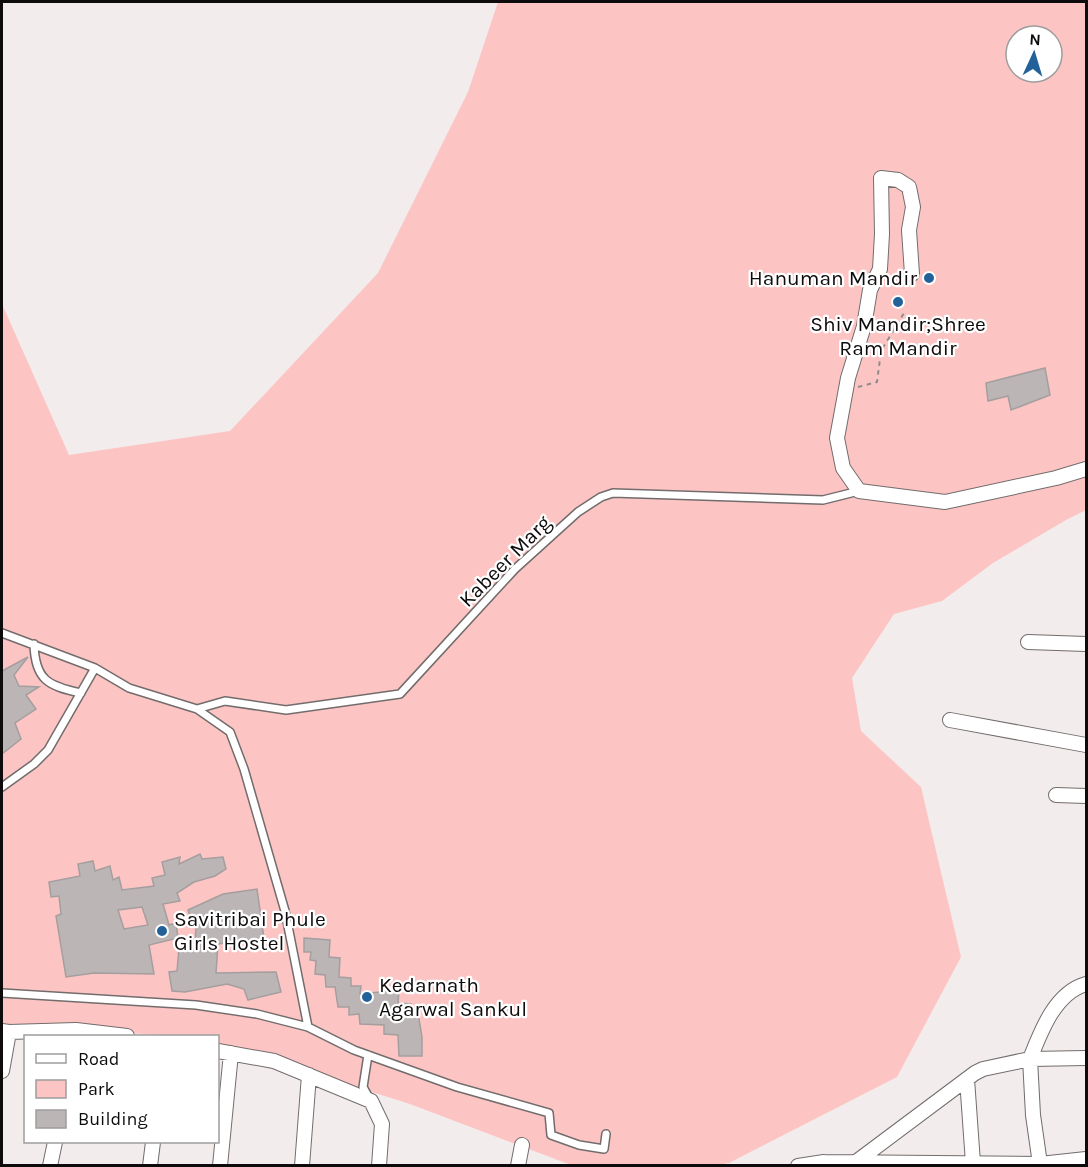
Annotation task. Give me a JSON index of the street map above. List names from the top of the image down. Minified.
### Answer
{"streets":{"lane":["Kabeer Marg"]},"places":["Hanuman Mandir","Shiv Mandir;Shree Ram Mandir","Savitribai Phule Girls Hostel","Kedarnath Agarwal Sankul"],"legend":["Road","Park","Building"],"north":"top"}
